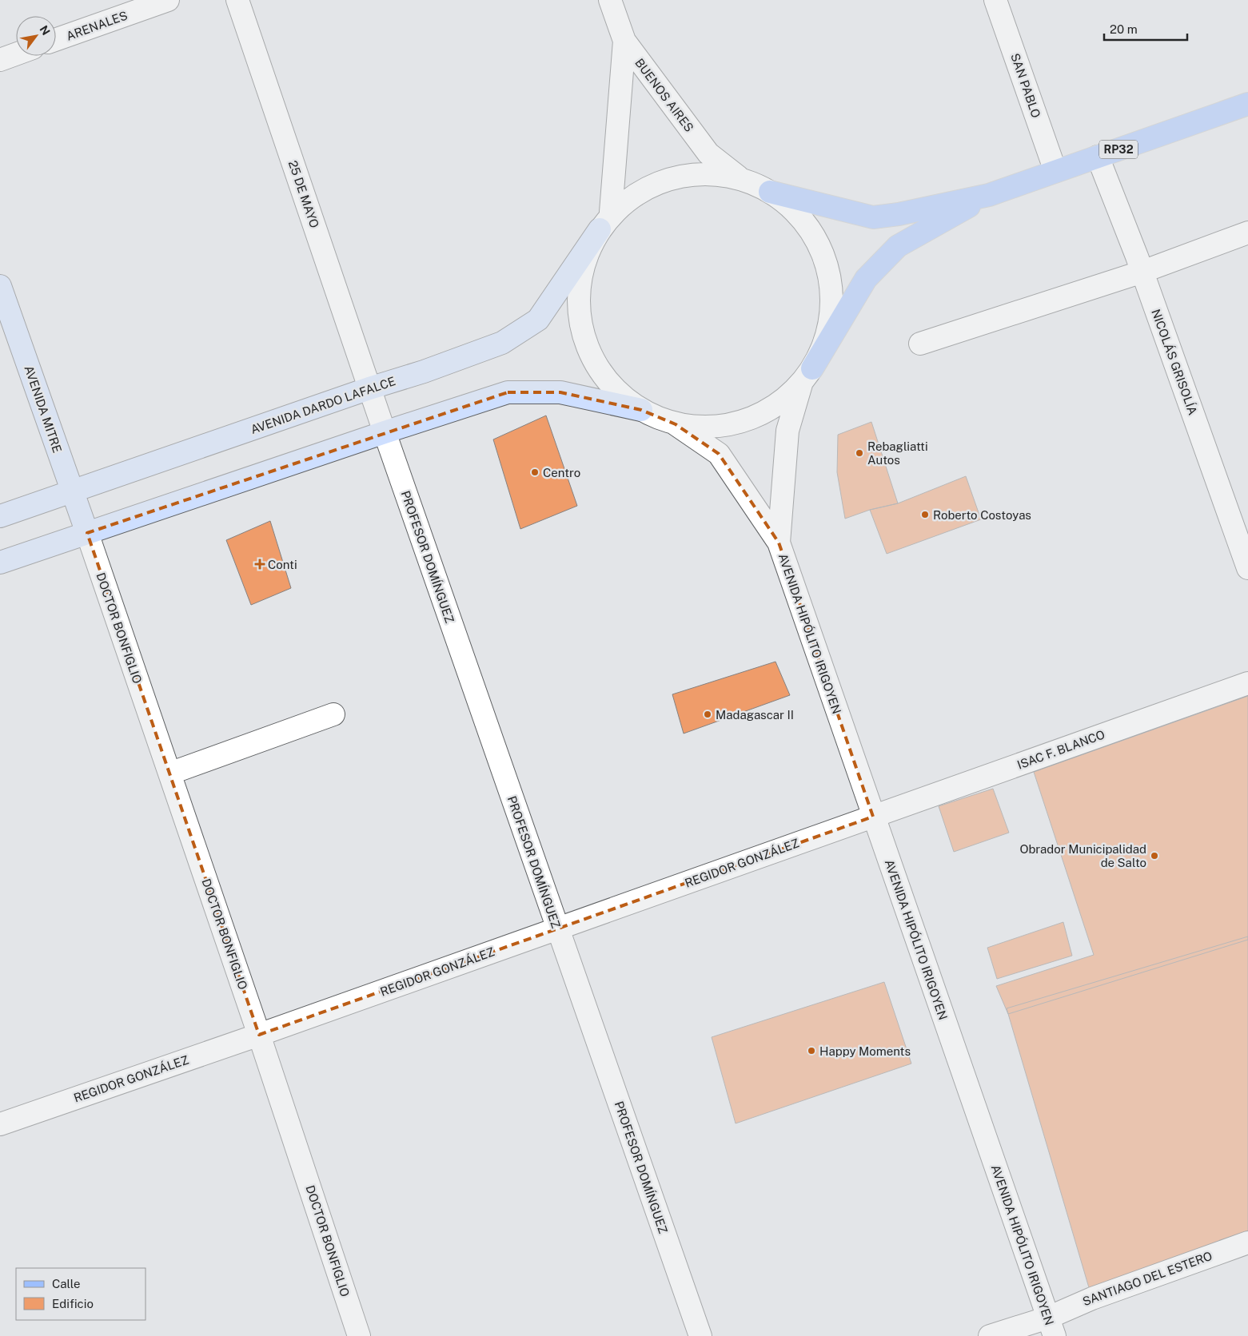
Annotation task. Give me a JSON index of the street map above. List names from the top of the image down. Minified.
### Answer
{"streets":{"main road":["RP32","AVENIDA DARDO LAFALCE","AVENIDA MITRE"],"street":["ARENALES","SAN PABLO","BUENOS AIRES","25 DE MAYO","NICOLÁS GRISOLÍA","PROFESOR DOMÍNGUEZ","DOCTOR BONFIGLIO","AVENIDA HIPÓLITO IRIGOYEN","ISAC F. BLANCO","REGIDOR GONZÁLEZ","SANTIAGO DEL ESTERO"]},"crossings":[["SAN PABLO","RP32"],["BUENOS AIRES","RP32"],["RP32","NICOLÁS GRISOLÍA"],["RP32","AVENIDA DARDO LAFALCE"],["RP32","AVENIDA MITRE"],["RP32","PROFESOR DOMÍNGUEZ"],["RP32","DOCTOR BONFIGLIO"],["RP32","AVENIDA HIPÓLITO IRIGOYEN"],["25 DE MAYO","AVENIDA DARDO LAFALCE"],["25 DE MAYO","PROFESOR DOMÍNGUEZ"],["AVENIDA DARDO LAFALCE","AVENIDA MITRE"],["AVENIDA DARDO LAFALCE","PROFESOR DOMÍNGUEZ"],["AVENIDA MITRE","DOCTOR BONFIGLIO"],["PROFESOR DOMÍNGUEZ","REGIDOR GONZÁLEZ"],["DOCTOR BONFIGLIO","REGIDOR GONZÁLEZ"],["AVENIDA HIPÓLITO IRIGOYEN","ISAC F. BLANCO"],["AVENIDA HIPÓLITO IRIGOYEN","REGIDOR GONZÁLEZ"],["AVENIDA HIPÓLITO IRIGOYEN","SANTIAGO DEL ESTERO"],["ISAC F. BLANCO","REGIDOR GONZÁLEZ"]],"places":{"other":["Rebagliatti Autos","Centro","Roberto Costoyas","Madagascar II","Obrador Municipalidad de Salto","Happy Moments"],"health":["Conti"]},"legend":["Calle","Edificio"],"scale_bar":"20 m","north":"top right"}
